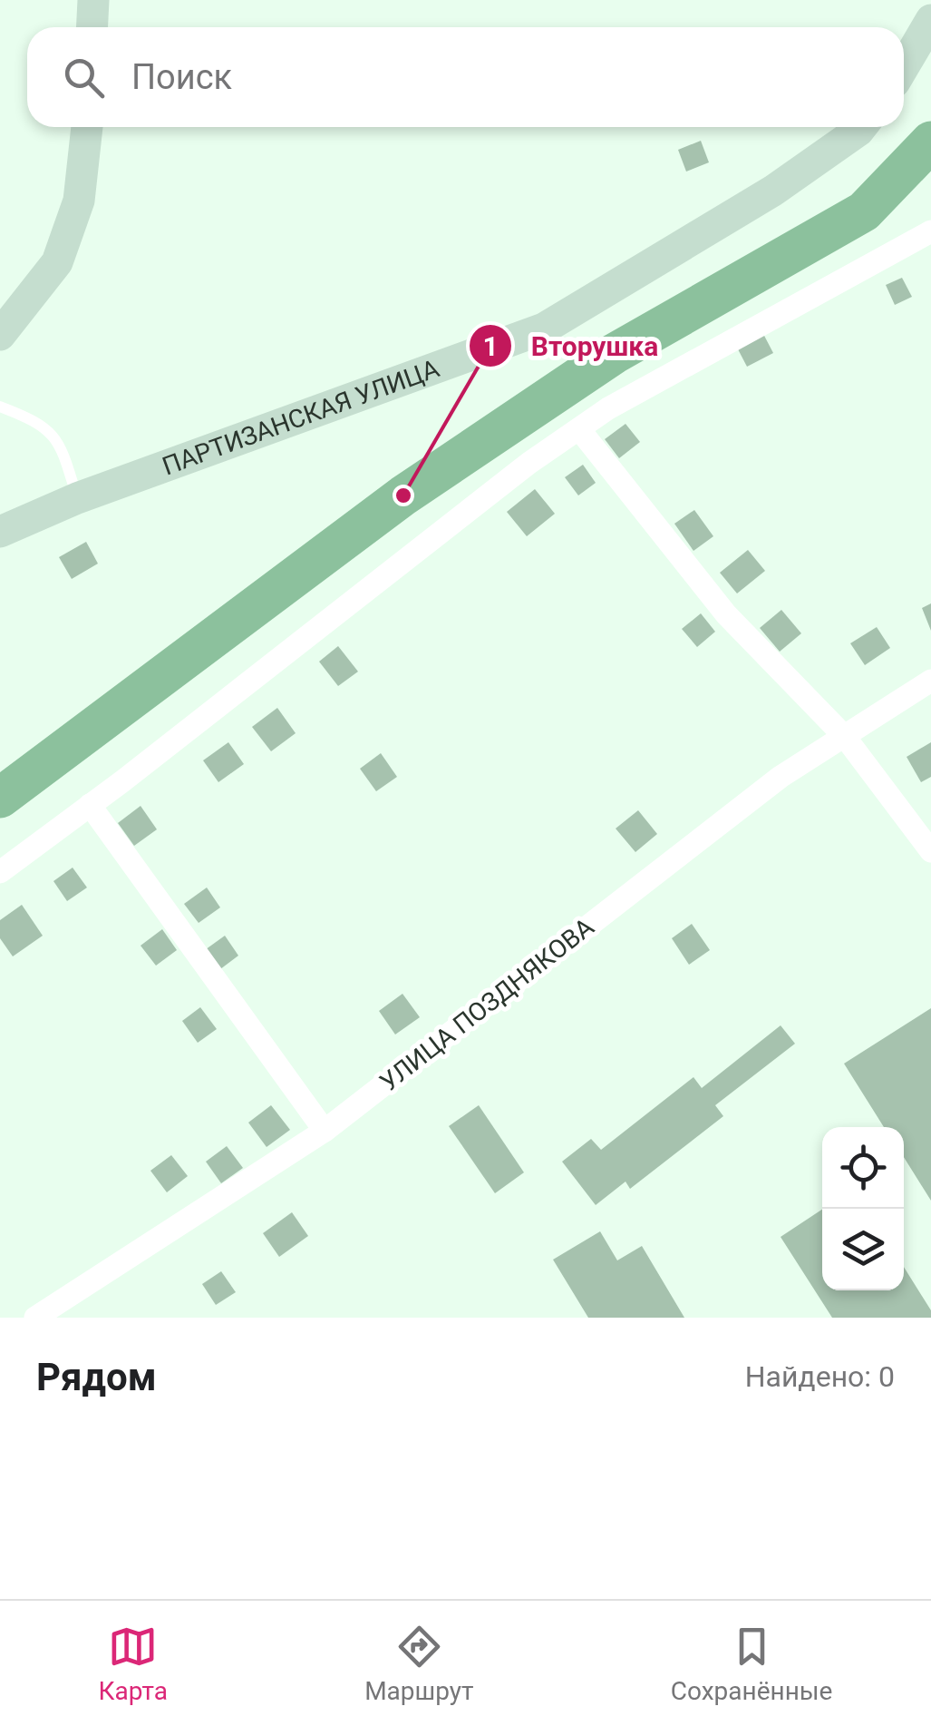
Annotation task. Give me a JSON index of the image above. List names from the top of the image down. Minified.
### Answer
{"streets":{"street":["ПАРТИЗАНСКАЯ УЛИЦА","УЛИЦА ПОЗДНЯКОВА"]},"places":["Вторушка"],"page":{"search":"Поиск","heading":["Рядом","Найдено: 0"],"nav":["Карта","Маршрут","Сохранённые"]}}
